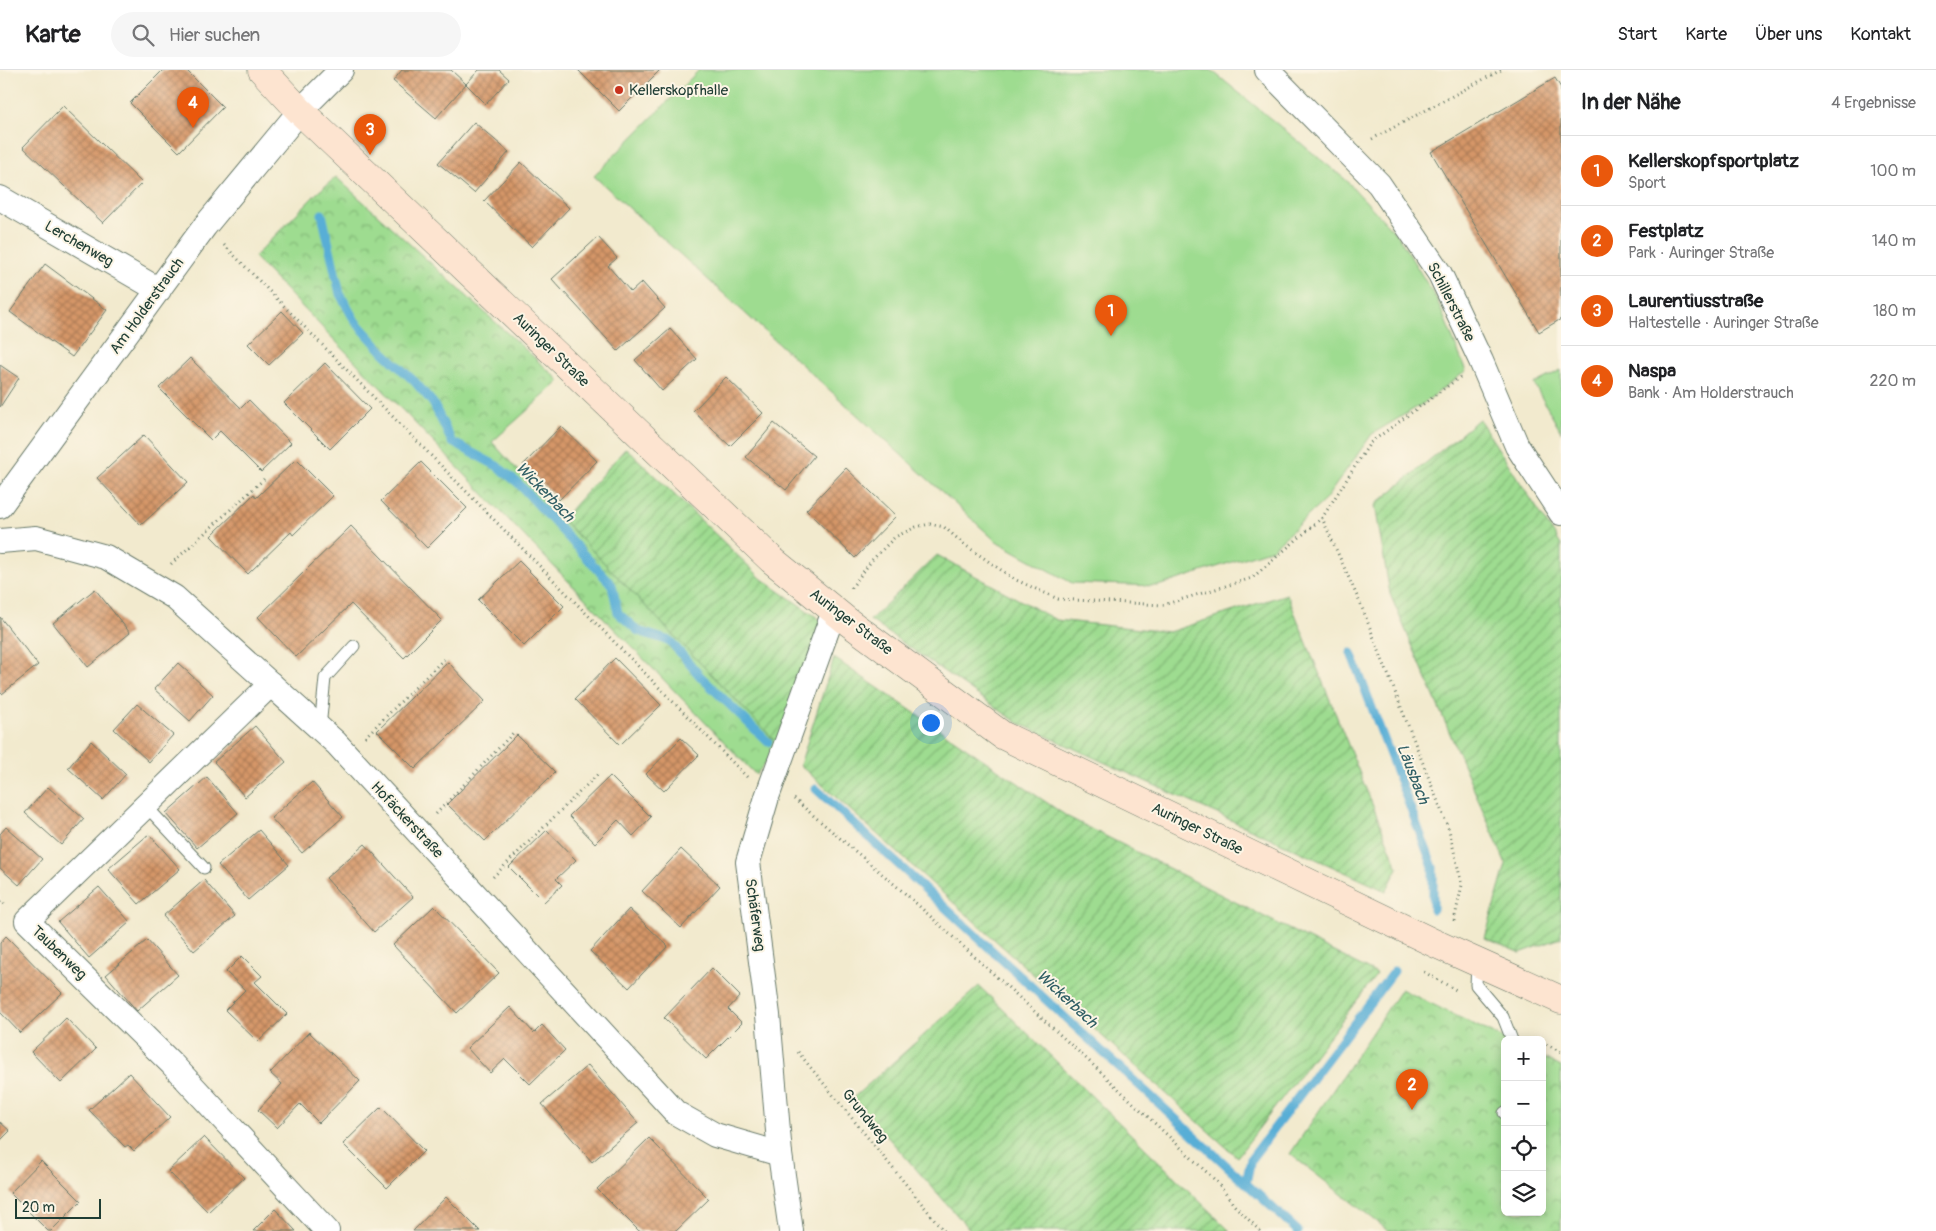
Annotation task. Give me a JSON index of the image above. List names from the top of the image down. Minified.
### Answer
{"streets":{"street":["Lerchenweg","Schillerstraße","Am Holderstrauch","Auringer Straße","Hofäckerstraße","Schäferweg","Taubenweg"],"path":["Grundweg"]},"crossings":[["Lerchenweg","Am Holderstrauch"],["Am Holderstrauch","Auringer Straße"],["Auringer Straße","Schäferweg"],["Hofäckerstraße","Schäferweg"],["Hofäckerstraße","Taubenweg"],["Schäferweg","Grundweg"]],"water":["Wickerbach","Läusbach"],"places":["Kellerskopfhalle"],"scale_bar":"20 m","page":{"header":"Karte","search":"Hier suchen","nav":["Start","Karte","Über uns","Kontakt"],"heading":["In der Nähe","4 Ergebnisse"],"pins":["4","3","1","2"],"list":[{"mark":"1","name":"Kellerskopfsportplatz","note":"Sport","value":"100 m"},{"mark":"2","name":"Festplatz","note":"Park · Auringer Straße","value":"140 m"},{"mark":"3","name":"Laurentiusstraße","note":"Haltestelle · Auringer Straße","value":"180 m"},{"mark":"4","name":"Naspa","note":"Bank · Am Holderstrauch","value":"220 m"}],"map_buttons":["+","−"],"scale":"20 m"}}
